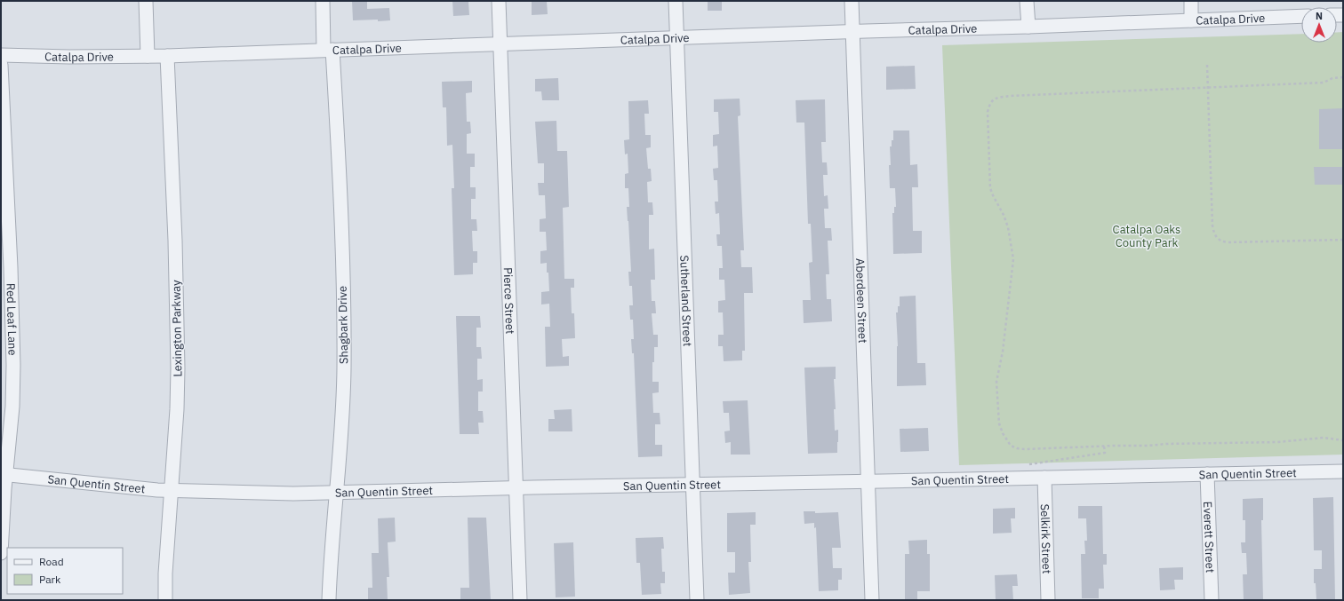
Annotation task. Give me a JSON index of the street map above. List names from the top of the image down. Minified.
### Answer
{"streets":{"street":["Catalpa Drive","Pierce Street","Sutherland Street","Aberdeen Street","Red Leaf Lane","Shagbark Drive","Lexington Parkway","San Quentin Street","Everett Street","Selkirk Street"]},"crossings":[["Catalpa Drive","Pierce Street"],["Catalpa Drive","Sutherland Street"],["Catalpa Drive","Aberdeen Street"],["Catalpa Drive","Shagbark Drive"],["Catalpa Drive","Lexington Parkway"],["Pierce Street","San Quentin Street"],["Sutherland Street","San Quentin Street"],["Aberdeen Street","San Quentin Street"],["Red Leaf Lane","San Quentin Street"],["Shagbark Drive","San Quentin Street"],["Lexington Parkway","San Quentin Street"],["San Quentin Street","Everett Street"],["San Quentin Street","Selkirk Street"]],"parks":["Catalpa Oaks County Park"],"legend":["Road","Park"],"north":"top"}
